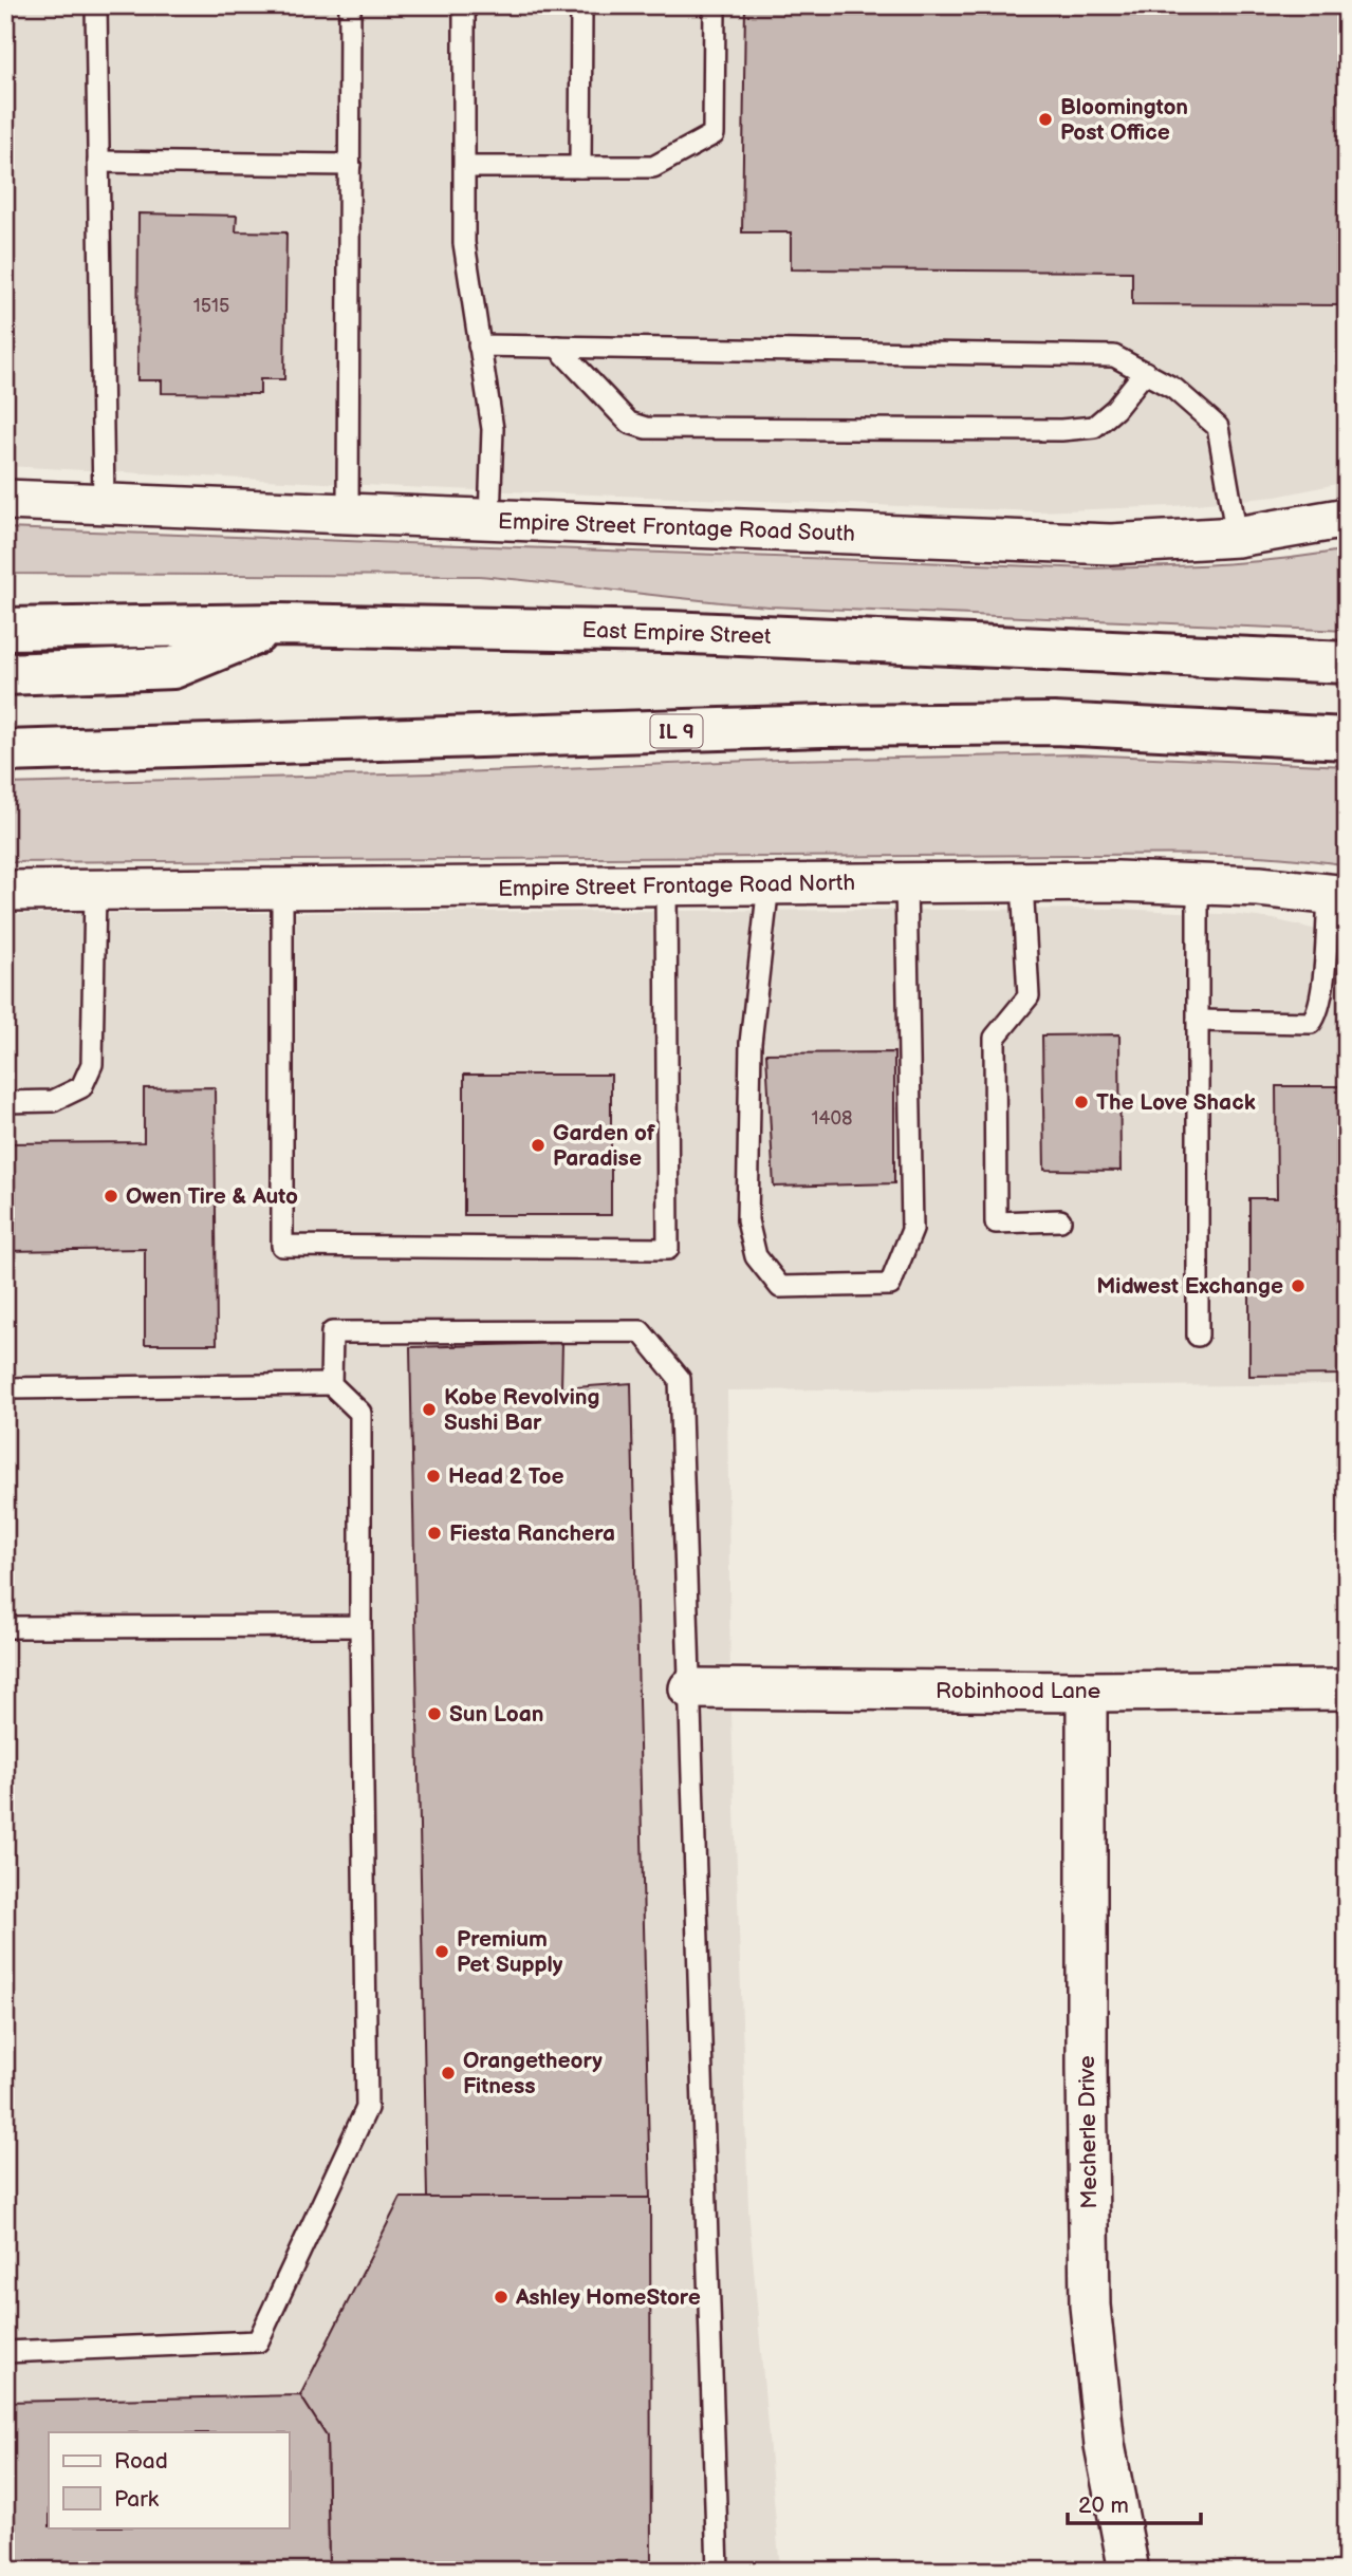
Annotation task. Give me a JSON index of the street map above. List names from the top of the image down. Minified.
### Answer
{"streets":{"main road":["East Empire Street","IL 9"],"street":["Empire Street Frontage Road South","Empire Street Frontage Road North","Robinhood Lane","Mecherle Drive"]},"crossings":[["Robinhood Lane","Mecherle Drive"]],"places":["Bloomington Post Office","The Love Shack","Garden of Paradise","Owen Tire & Auto","Midwest Exchange","Kobe Revolving Sushi Bar","Head 2 Toe","Fiesta Ranchera","Sun Loan","Premium Pet Supply","Orangetheory Fitness","Ashley HomeStore"],"house_numbers":["1515","1408"],"legend":["Road","Park"],"scale_bar":"20 m"}
